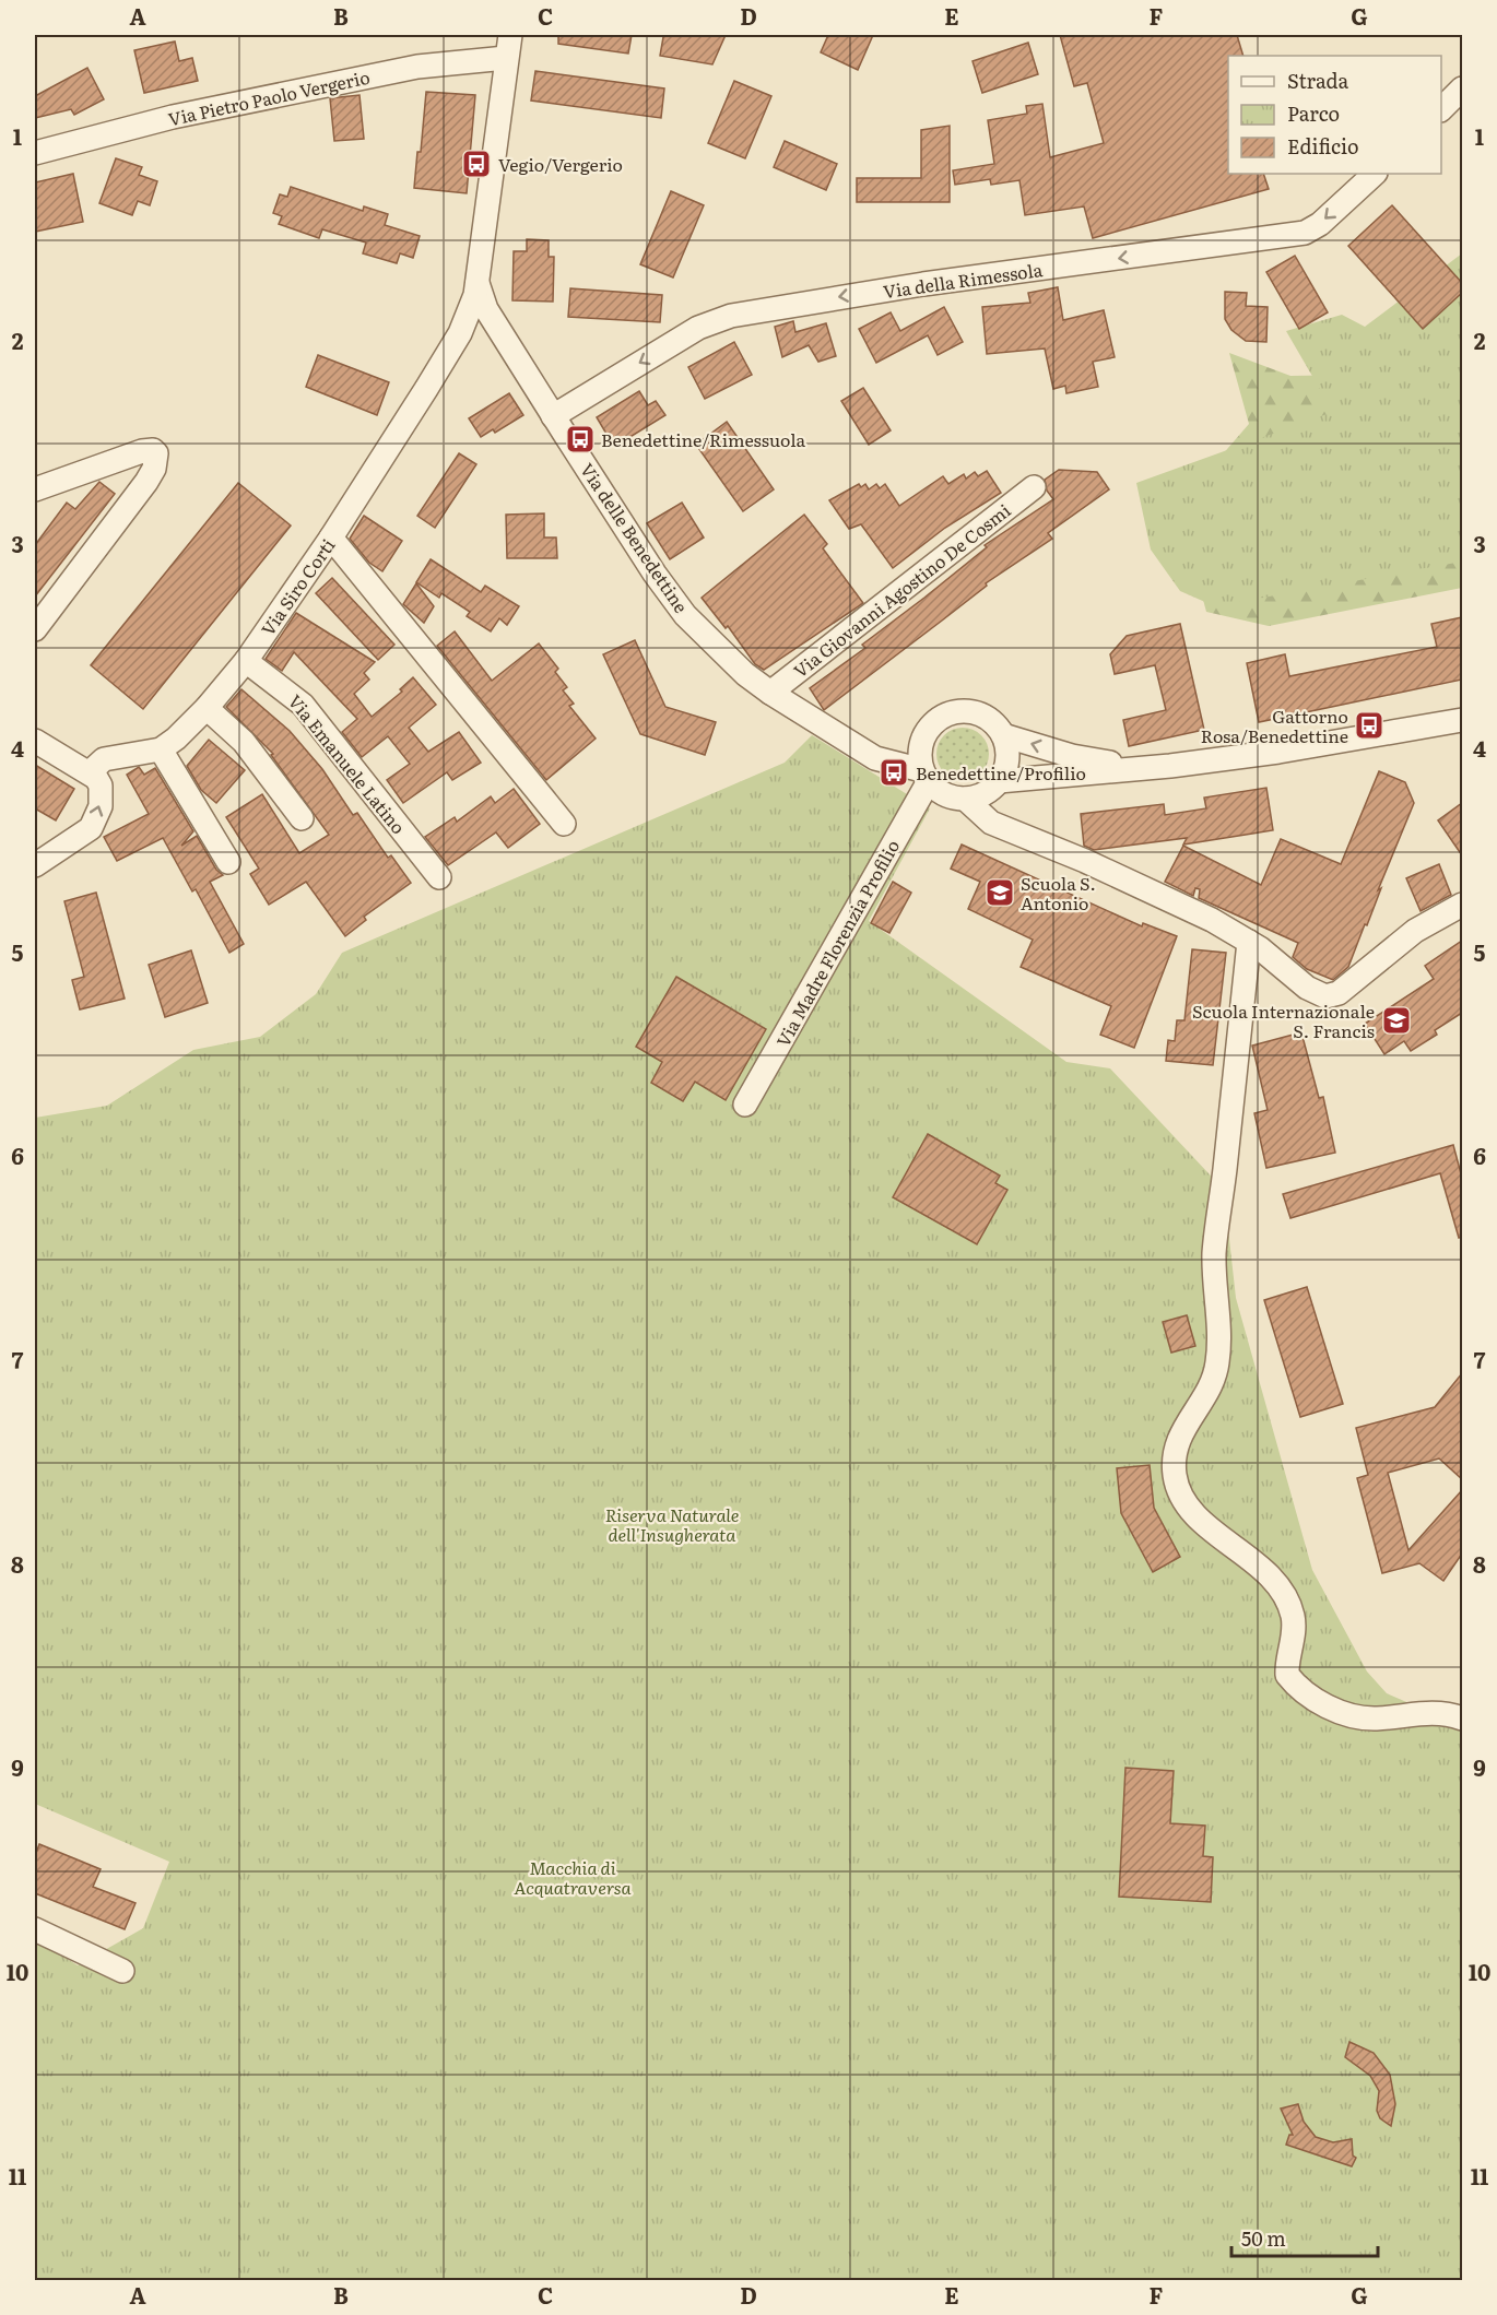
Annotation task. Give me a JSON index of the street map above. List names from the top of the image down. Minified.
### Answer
{"streets":{"street":["Via Pietro Paolo Vergerio","Via della Rimessola","Via delle Benedettine","Via Siro Corti","Via Giovanni Agostino De Cosmi","Via Emanuele Latino","Via Madre Florenzia Profilio"]},"crossings":[["Via Pietro Paolo Vergerio","Via Siro Corti"],["Via della Rimessola","Via delle Benedettine"],["Via delle Benedettine","Via Siro Corti"],["Via delle Benedettine","Via Giovanni Agostino De Cosmi"],["Via delle Benedettine","Via Madre Florenzia Profilio"],["Via Siro Corti","Via Emanuele Latino"]],"one_way":["Via della Rimessola"],"parks":["Riserva Naturale dell'Insugherata","Macchia di Acquatraversa"],"places":{"bus stop":["Vegio/Vergerio","Benedettine/Rimessuola","Gattorno Rosa/Benedettine","Benedettine/Profilio"],"school or university":["Scuola S. Antonio","Scuola Internazionale S. Francis"]},"legend":["Strada","Parco","Edificio"],"scale_bar":"50 m","grid":{"columns":["A","B","C","D","E","F","G"],"rows":["1","2","3","4","5","6","7","8","9","10","11"]}}
